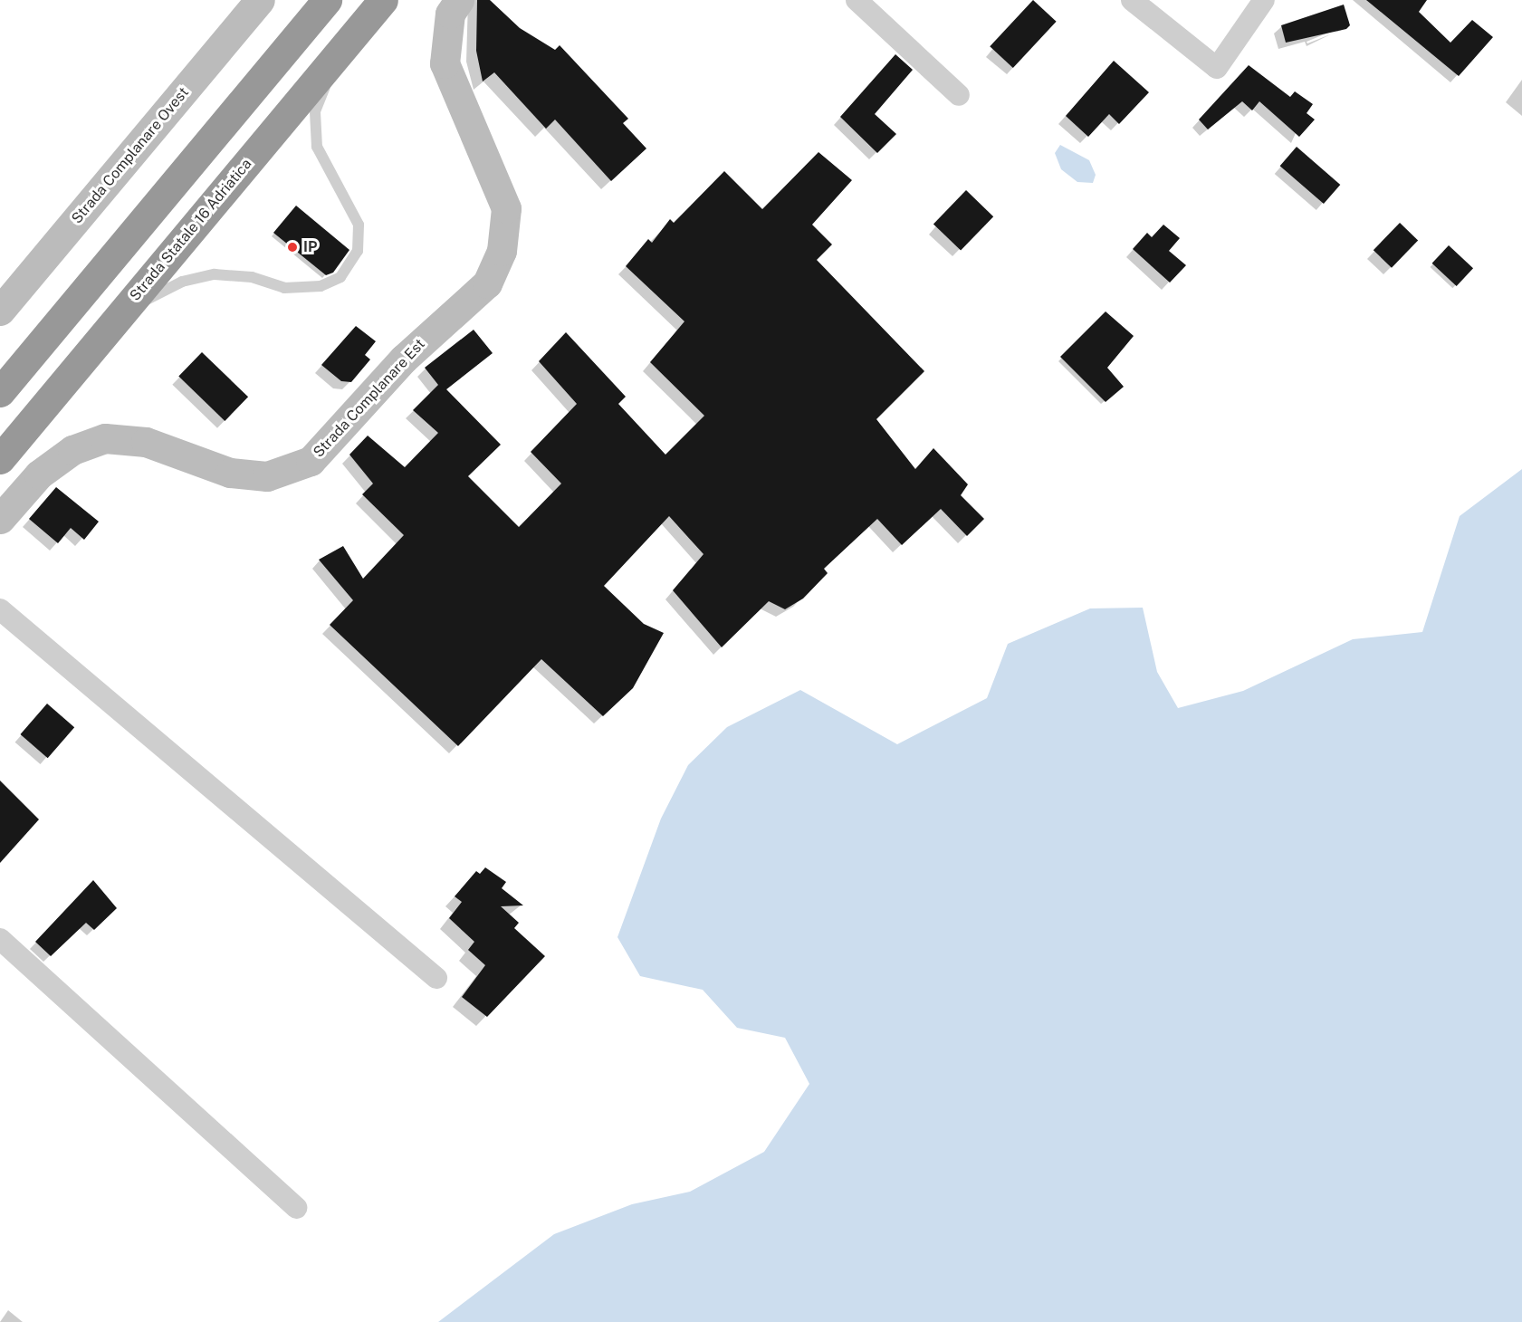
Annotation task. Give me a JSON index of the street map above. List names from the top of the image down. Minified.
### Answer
{"streets":{"highway":["Strada Statale 16 Adriatica"],"street":["Strada Complanare Ovest","Strada Complanare Est"]},"places":["IP"]}
